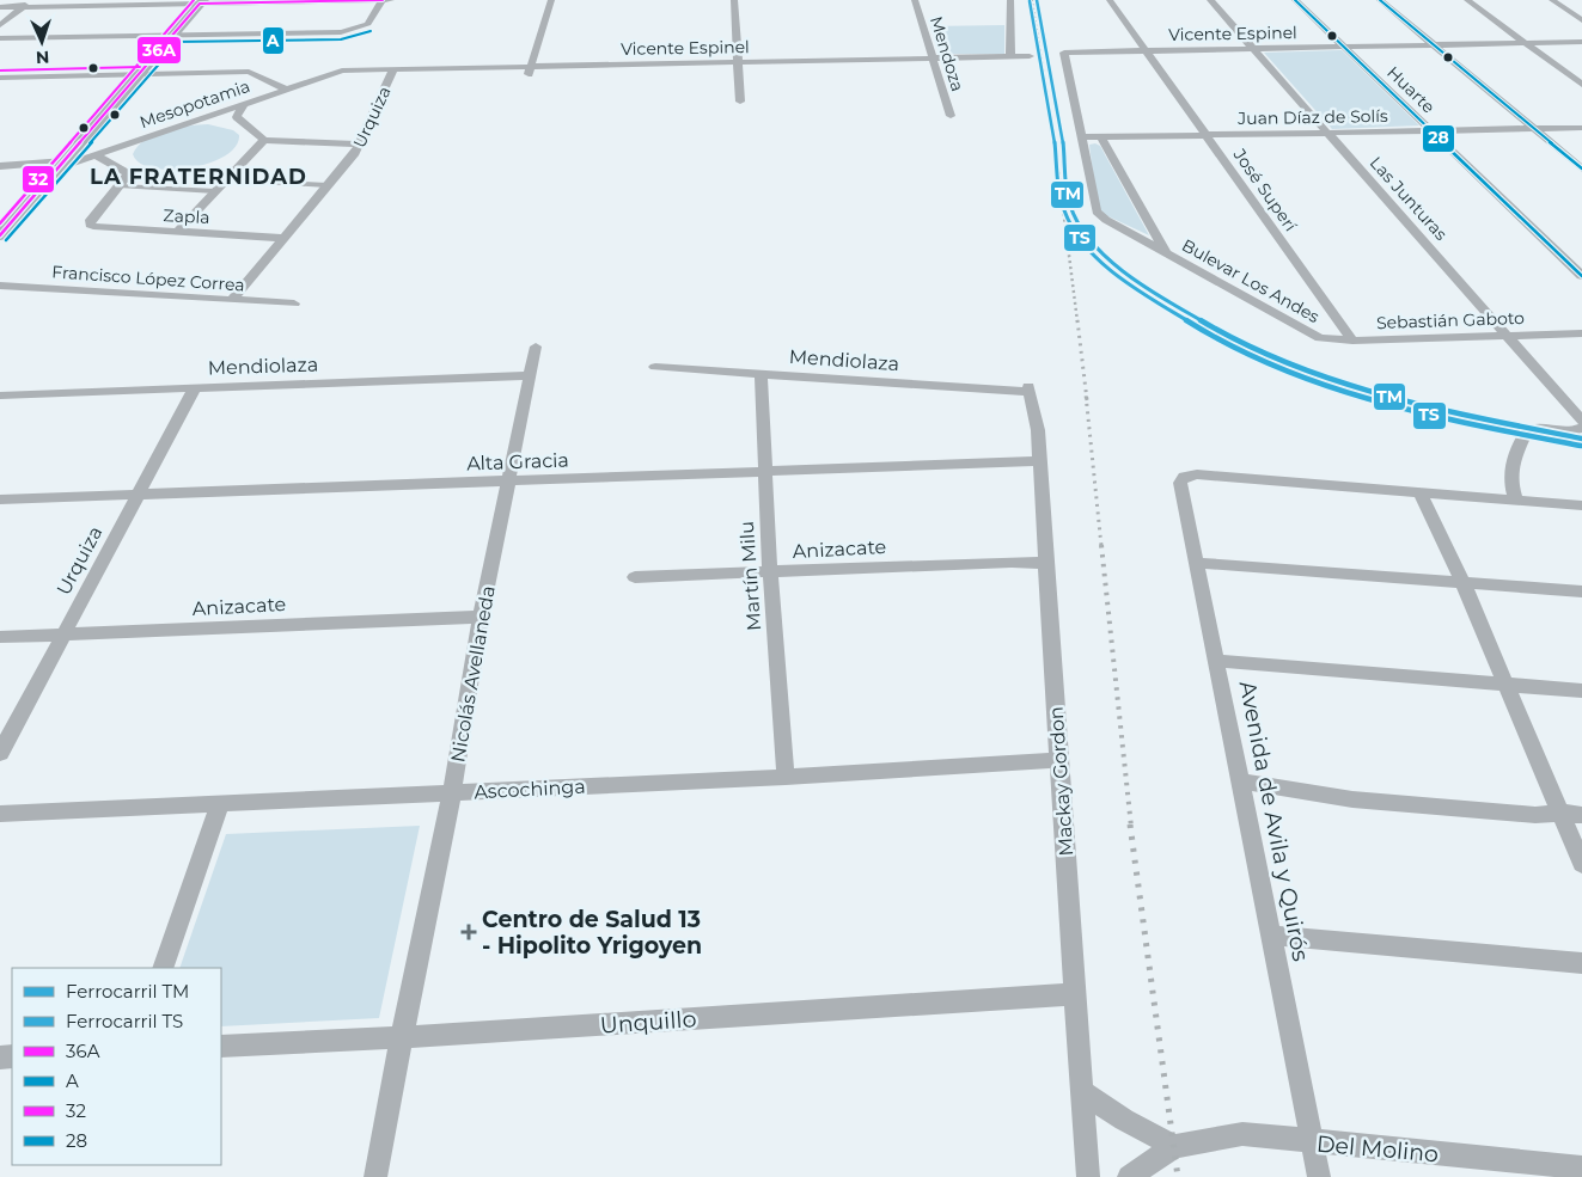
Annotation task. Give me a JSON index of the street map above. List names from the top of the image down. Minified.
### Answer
{"streets":{"street":["Vicente Espinel","Mendoza","Huarte","Mesopotamia","Urquiza","Juan Díaz de Solís","José Superí","Las Junturas","Zapla","Francisco López Correa","Bulevar Los Andes","Sebastián Gaboto","Mendiolaza","Alta Gracia","Anizacate","Martín Milu","Nicolás Avellaneda","Mackay Gordon","Ascochinga","Avenida de Avila y Quirós","Unquillo","Del Molino"]},"crossings":[["Vicente Espinel","Mendoza"],["Vicente Espinel","Huarte"],["Vicente Espinel","Mesopotamia"],["Vicente Espinel","Urquiza"],["Vicente Espinel","José Superí"],["Vicente Espinel","Las Junturas"],["Vicente Espinel","Bulevar Los Andes"],["Huarte","Juan Díaz de Solís"],["Urquiza","Zapla"],["Urquiza","Francisco López Correa"],["Urquiza","Mendiolaza"],["Urquiza","Alta Gracia"],["Urquiza","Anizacate"],["Juan Díaz de Solís","José Superí"],["Juan Díaz de Solís","Las Junturas"],["Juan Díaz de Solís","Bulevar Los Andes"],["José Superí","Sebastián Gaboto"],["Las Junturas","Sebastián Gaboto"],["Bulevar Los Andes","Sebastián Gaboto"],["Mendiolaza","Martín Milu"],["Mendiolaza","Nicolás Avellaneda"],["Mendiolaza","Mackay Gordon"],["Alta Gracia","Martín Milu"],["Alta Gracia","Nicolás Avellaneda"],["Alta Gracia","Mackay Gordon"],["Anizacate","Martín Milu"],["Anizacate","Nicolás Avellaneda"],["Anizacate","Mackay Gordon"],["Martín Milu","Ascochinga"],["Nicolás Avellaneda","Ascochinga"],["Nicolás Avellaneda","Unquillo"],["Mackay Gordon","Ascochinga"],["Mackay Gordon","Unquillo"],["Avenida de Avila y Quirós","Del Molino"]],"districts":["LA FRATERNIDAD"],"places":{"health":["Centro de Salud 13 - Hipolito Yrigoyen"]},"lines":["rail line TM","transit line 36A","transit line 32","transit line 28","rail line TS","transit line A"],"legend":["Ferrocarril TM","Ferrocarril TS","36A","A","32","28"],"north":"bottom"}
